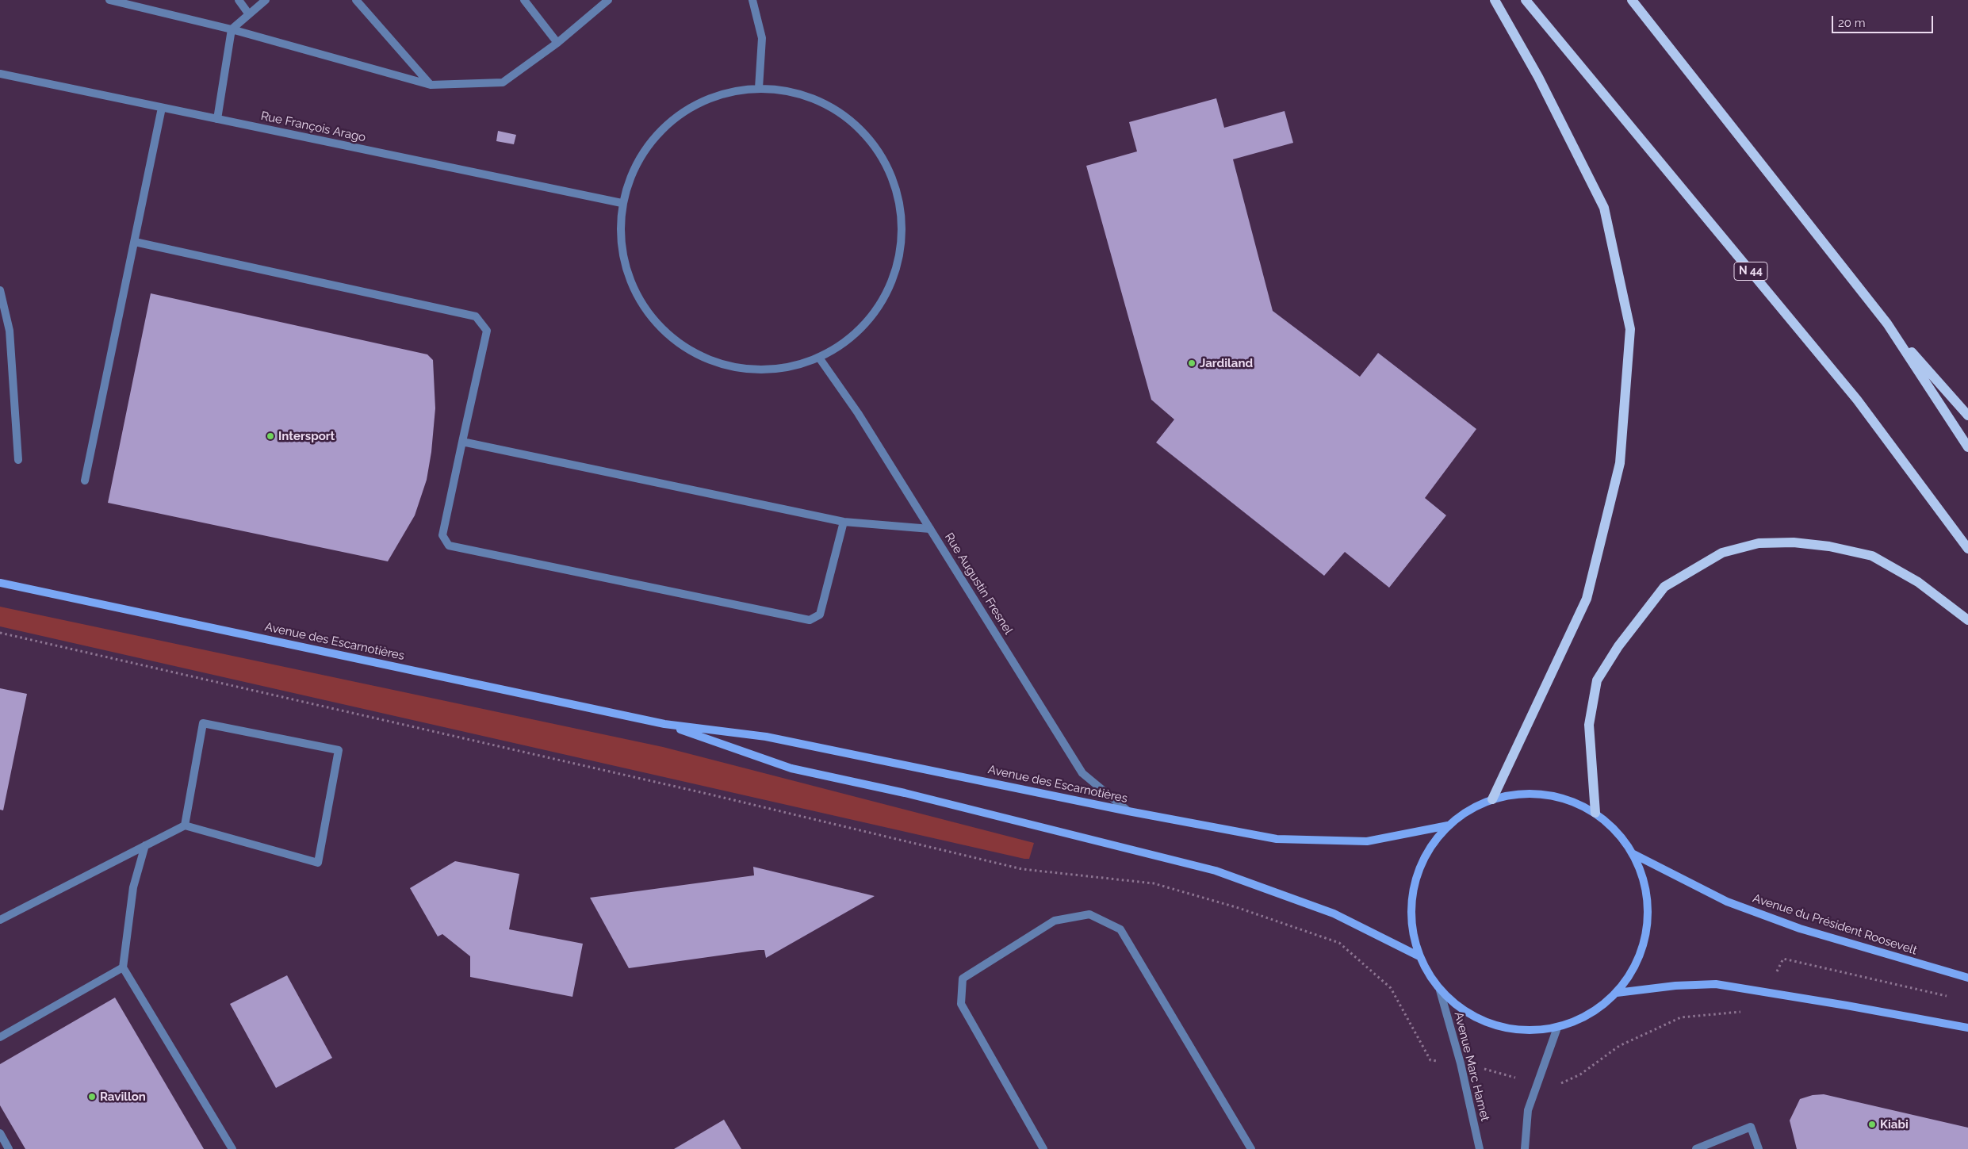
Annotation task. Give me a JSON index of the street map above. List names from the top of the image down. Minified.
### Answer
{"streets":{"main road":["N 44","Avenue des Escarnotières","Avenue du Président Roosevelt"],"street":["Rue François Arago","Rue Augustin Fresnel","Avenue Marc Hamet"]},"crossings":[["Rue Augustin Fresnel","Avenue des Escarnotières"]],"places":["Jardiland","Intersport","Ravillon","Kiabi"],"scale_bar":"20 m"}
